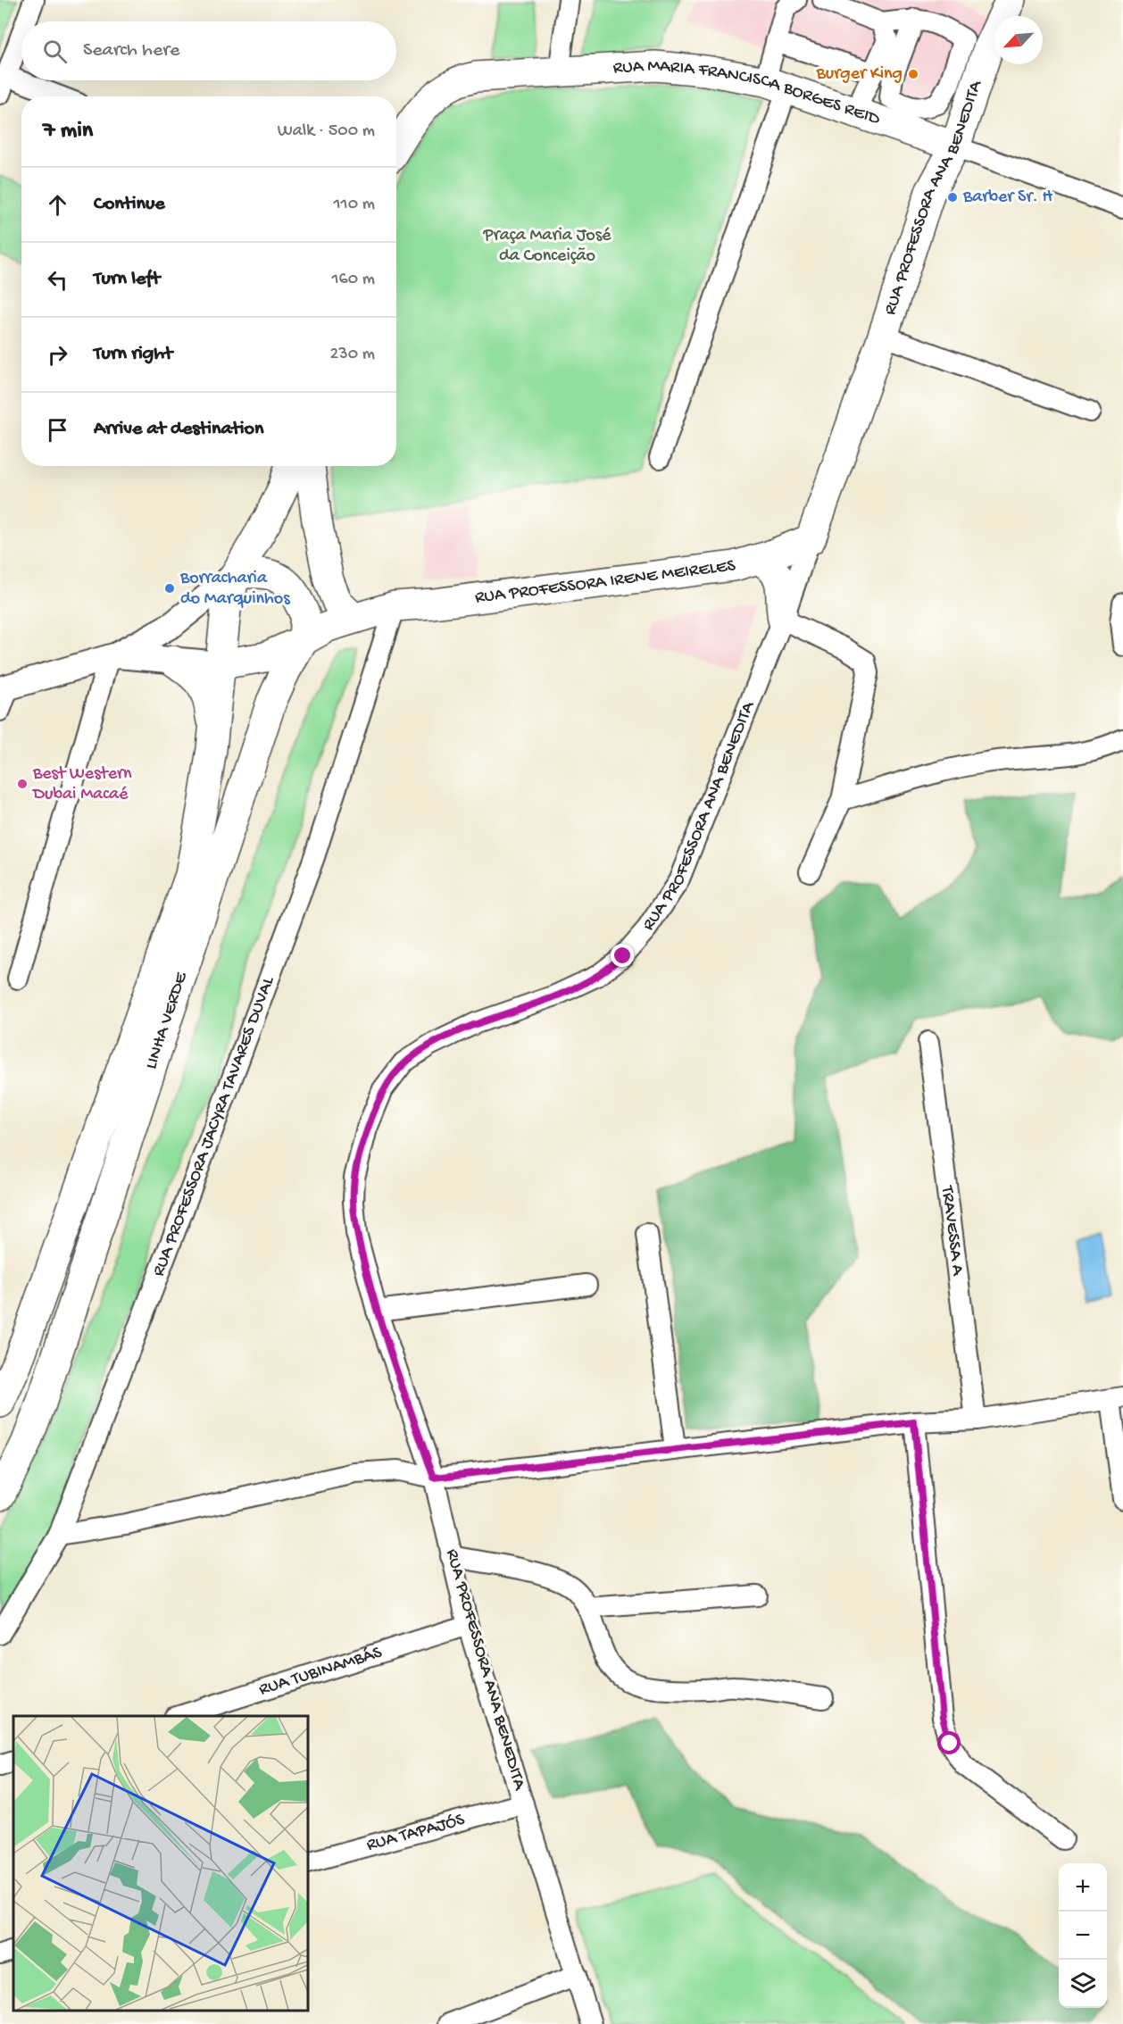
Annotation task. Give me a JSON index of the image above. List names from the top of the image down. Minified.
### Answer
{"streets":{"highway":["RUA MARIA FRANCISCA BORGES REID","RUA PROFESSORA ANA BENEDITA","RUA PROFESSORA IRENE MEIRELES","LINHA VERDE"],"street":["RUA PROFESSORA JACYRA TAVARES DUVAL","TRAVESSA A","RUA TUBINAMBÁS","RUA TAPAJÓS"]},"crossings":[["RUA MARIA FRANCISCA BORGES REID","RUA PROFESSORA ANA BENEDITA"],["RUA PROFESSORA ANA BENEDITA","RUA PROFESSORA IRENE MEIRELES"],["RUA PROFESSORA ANA BENEDITA","RUA TUBINAMBÁS"],["RUA PROFESSORA ANA BENEDITA","RUA TAPAJÓS"],["RUA PROFESSORA IRENE MEIRELES","RUA PROFESSORA JACYRA TAVARES DUVAL"]],"parks":["Praça Maria José da Conceição"],"places":["Burger King","Barber Sr. H","Borracharia do Marquinhos","Best Western Dubai Macaé"],"north":"bottom left","page":{"search":"Search here","heading":["7 min","Walk · 500 m"],"list":[["Continue","110 m"],["Turn left","160 m"],["Turn right","230 m"],"Arrive at destination"],"map_buttons":["+","−"]}}
